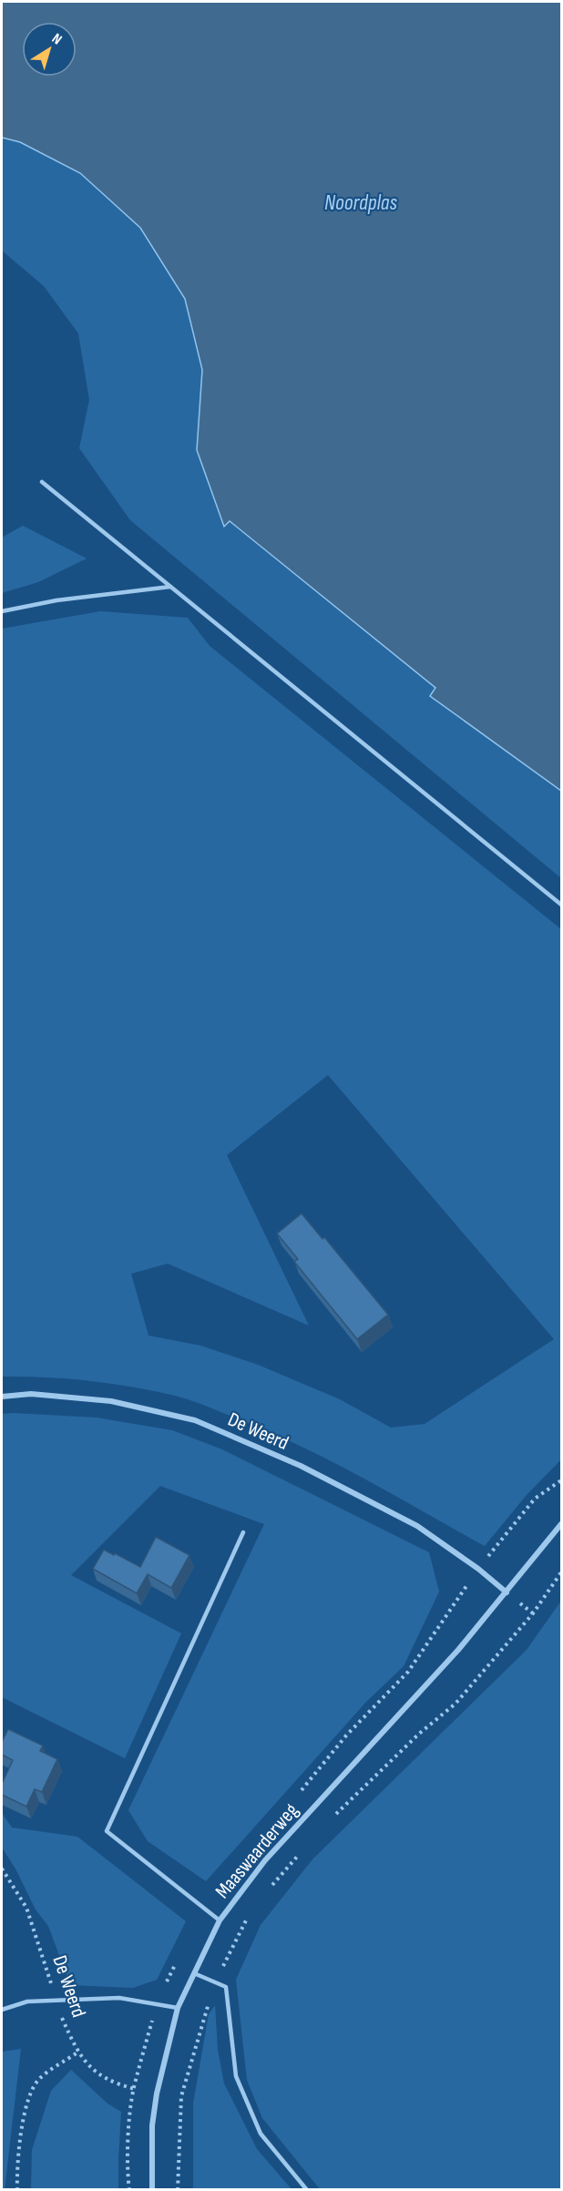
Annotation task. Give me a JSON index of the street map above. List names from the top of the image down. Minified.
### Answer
{"streets":{"street":["De Weerd","Maaswaarderweg"]},"crossings":[["De Weerd","Maaswaarderweg"]],"water":["Noordplas"],"north":"top right"}
